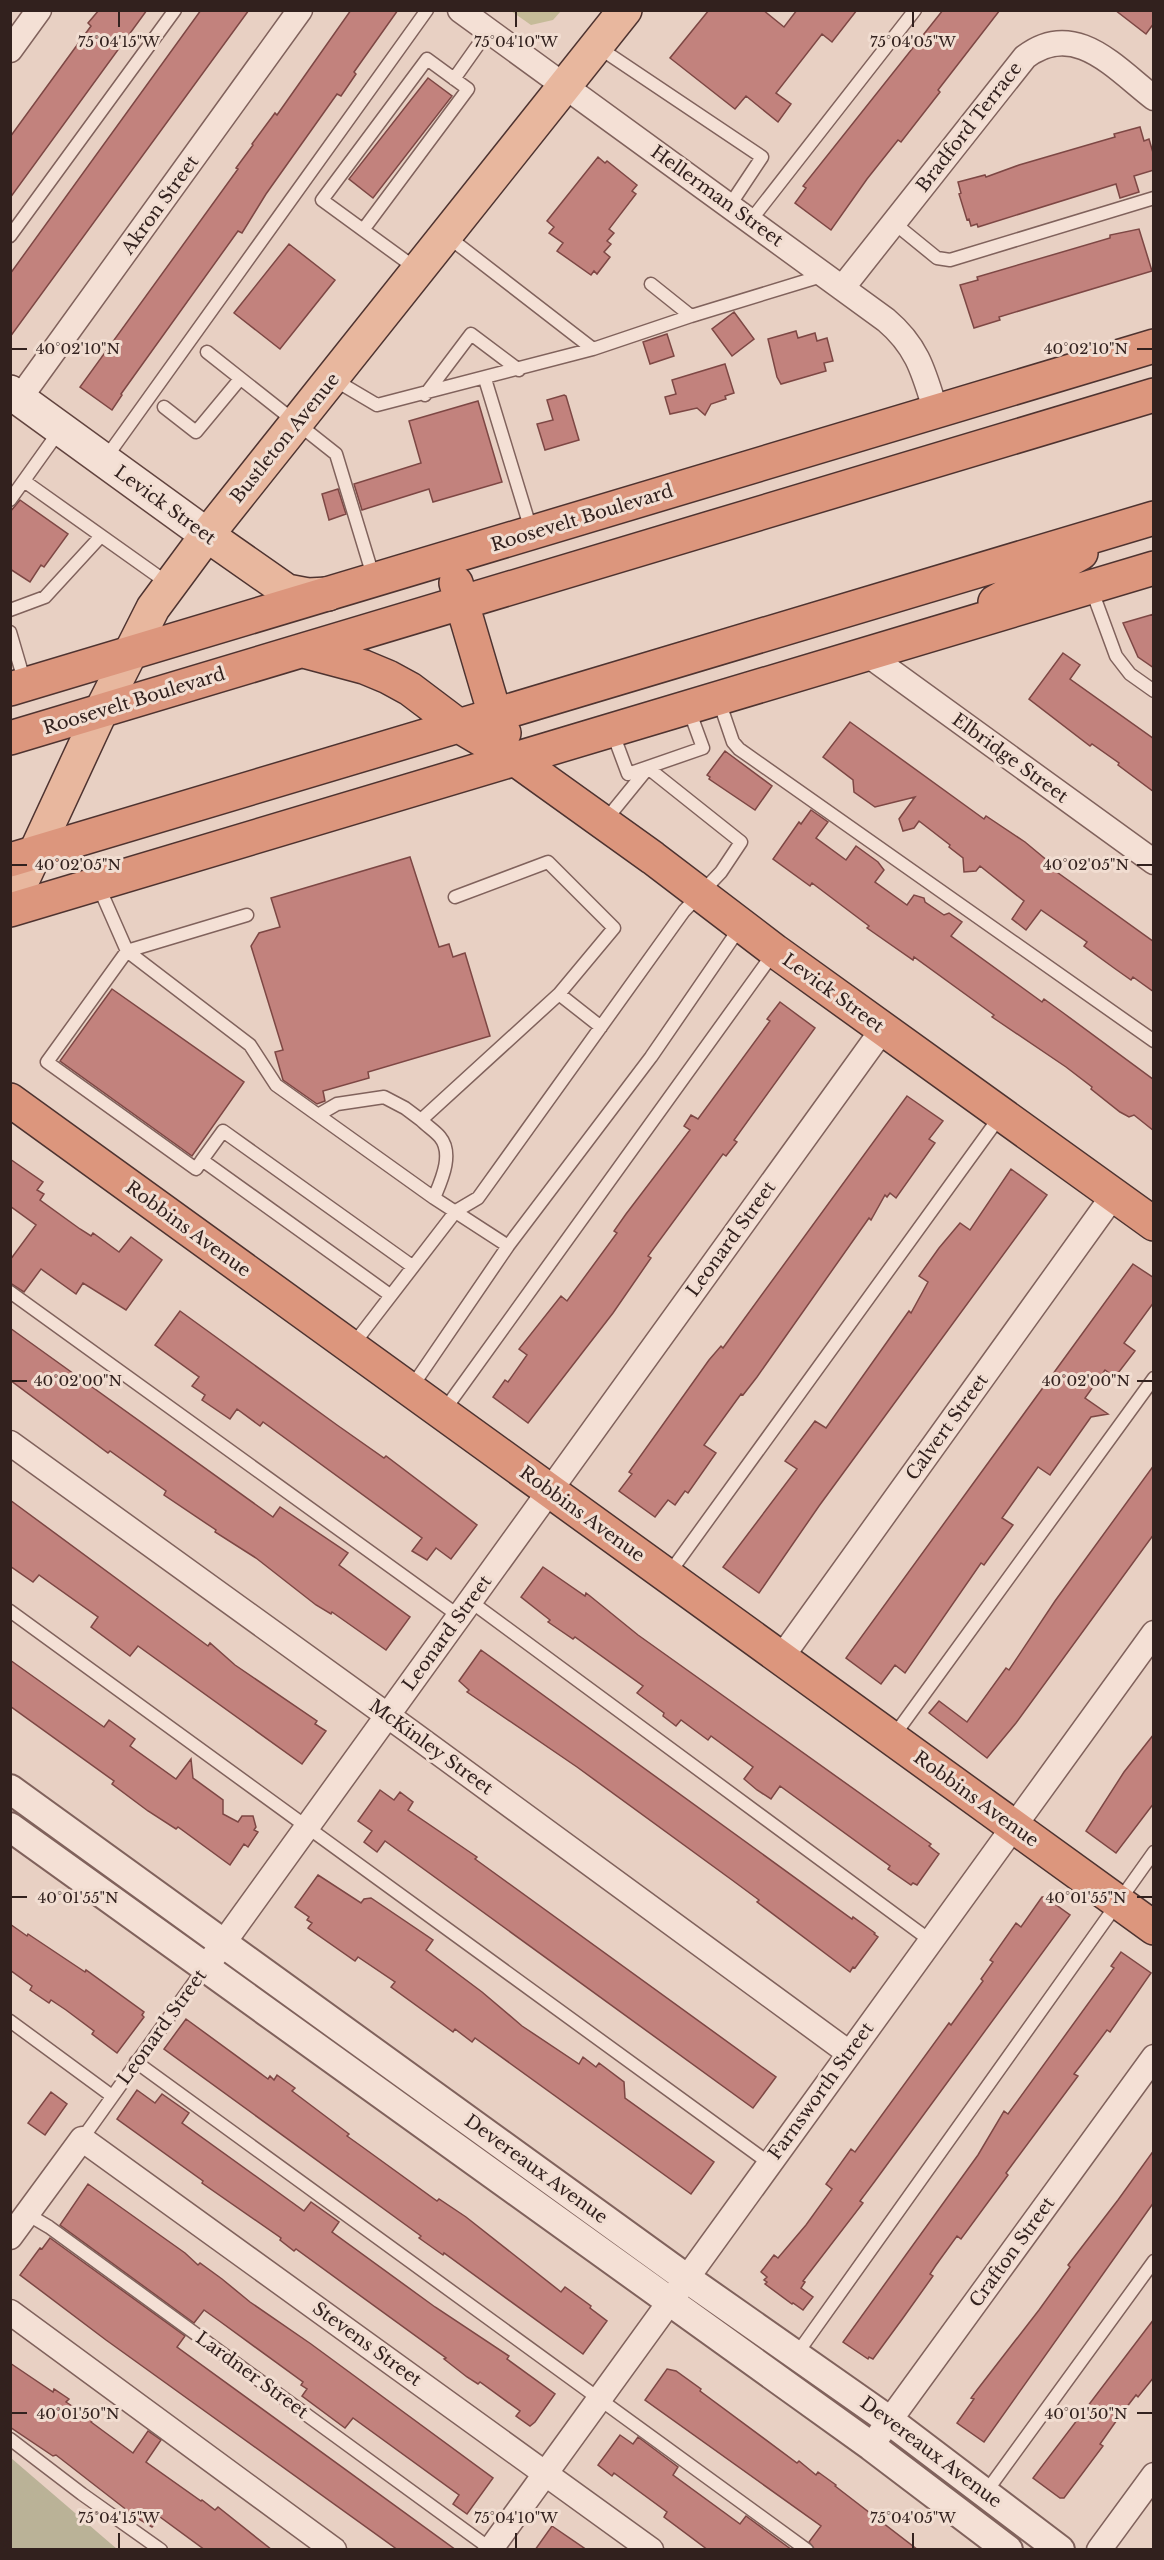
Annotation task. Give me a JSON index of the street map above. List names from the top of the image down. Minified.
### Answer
{"streets":{"highway":["Levick Street","Roosevelt Boulevard","Robbins Avenue"],"main road":["Bustleton Avenue"],"street":["Bradford Terrace","Hellerman Street","Akron Street","Elbridge Street","Leonard Street","Calvert Street","McKinley Street","Farnsworth Street","Devereaux Avenue","Crafton Street","Stevens Street"],"lane":["Lardner Street"]},"crossings":[["Bradford Terrace","Hellerman Street"],["Hellerman Street","Bustleton Avenue"],["Hellerman Street","Roosevelt Boulevard"],["Akron Street","Levick Street"],["Bustleton Avenue","Levick Street"],["Bustleton Avenue","Roosevelt Boulevard"],["Levick Street","Roosevelt Boulevard"],["Levick Street","Leonard Street"],["Levick Street","Calvert Street"],["Robbins Avenue","Leonard Street"],["Robbins Avenue","Calvert Street"],["Robbins Avenue","Farnsworth Street"],["Leonard Street","McKinley Street"],["Leonard Street","Devereaux Avenue"],["Leonard Street","Stevens Street"],["Leonard Street","Lardner Street"],["McKinley Street","Farnsworth Street"],["Farnsworth Street","Devereaux Avenue"],["Farnsworth Street","Stevens Street"],["Farnsworth Street","Lardner Street"],["Devereaux Avenue","Crafton Street"]],"coordinates":["75°04'15\"W","75°04'10\"W","75°04'05\"W","40°02'10\"N","40°02'05\"N","40°02'00\"N","40°01'55\"N","40°01'50\"N"]}
